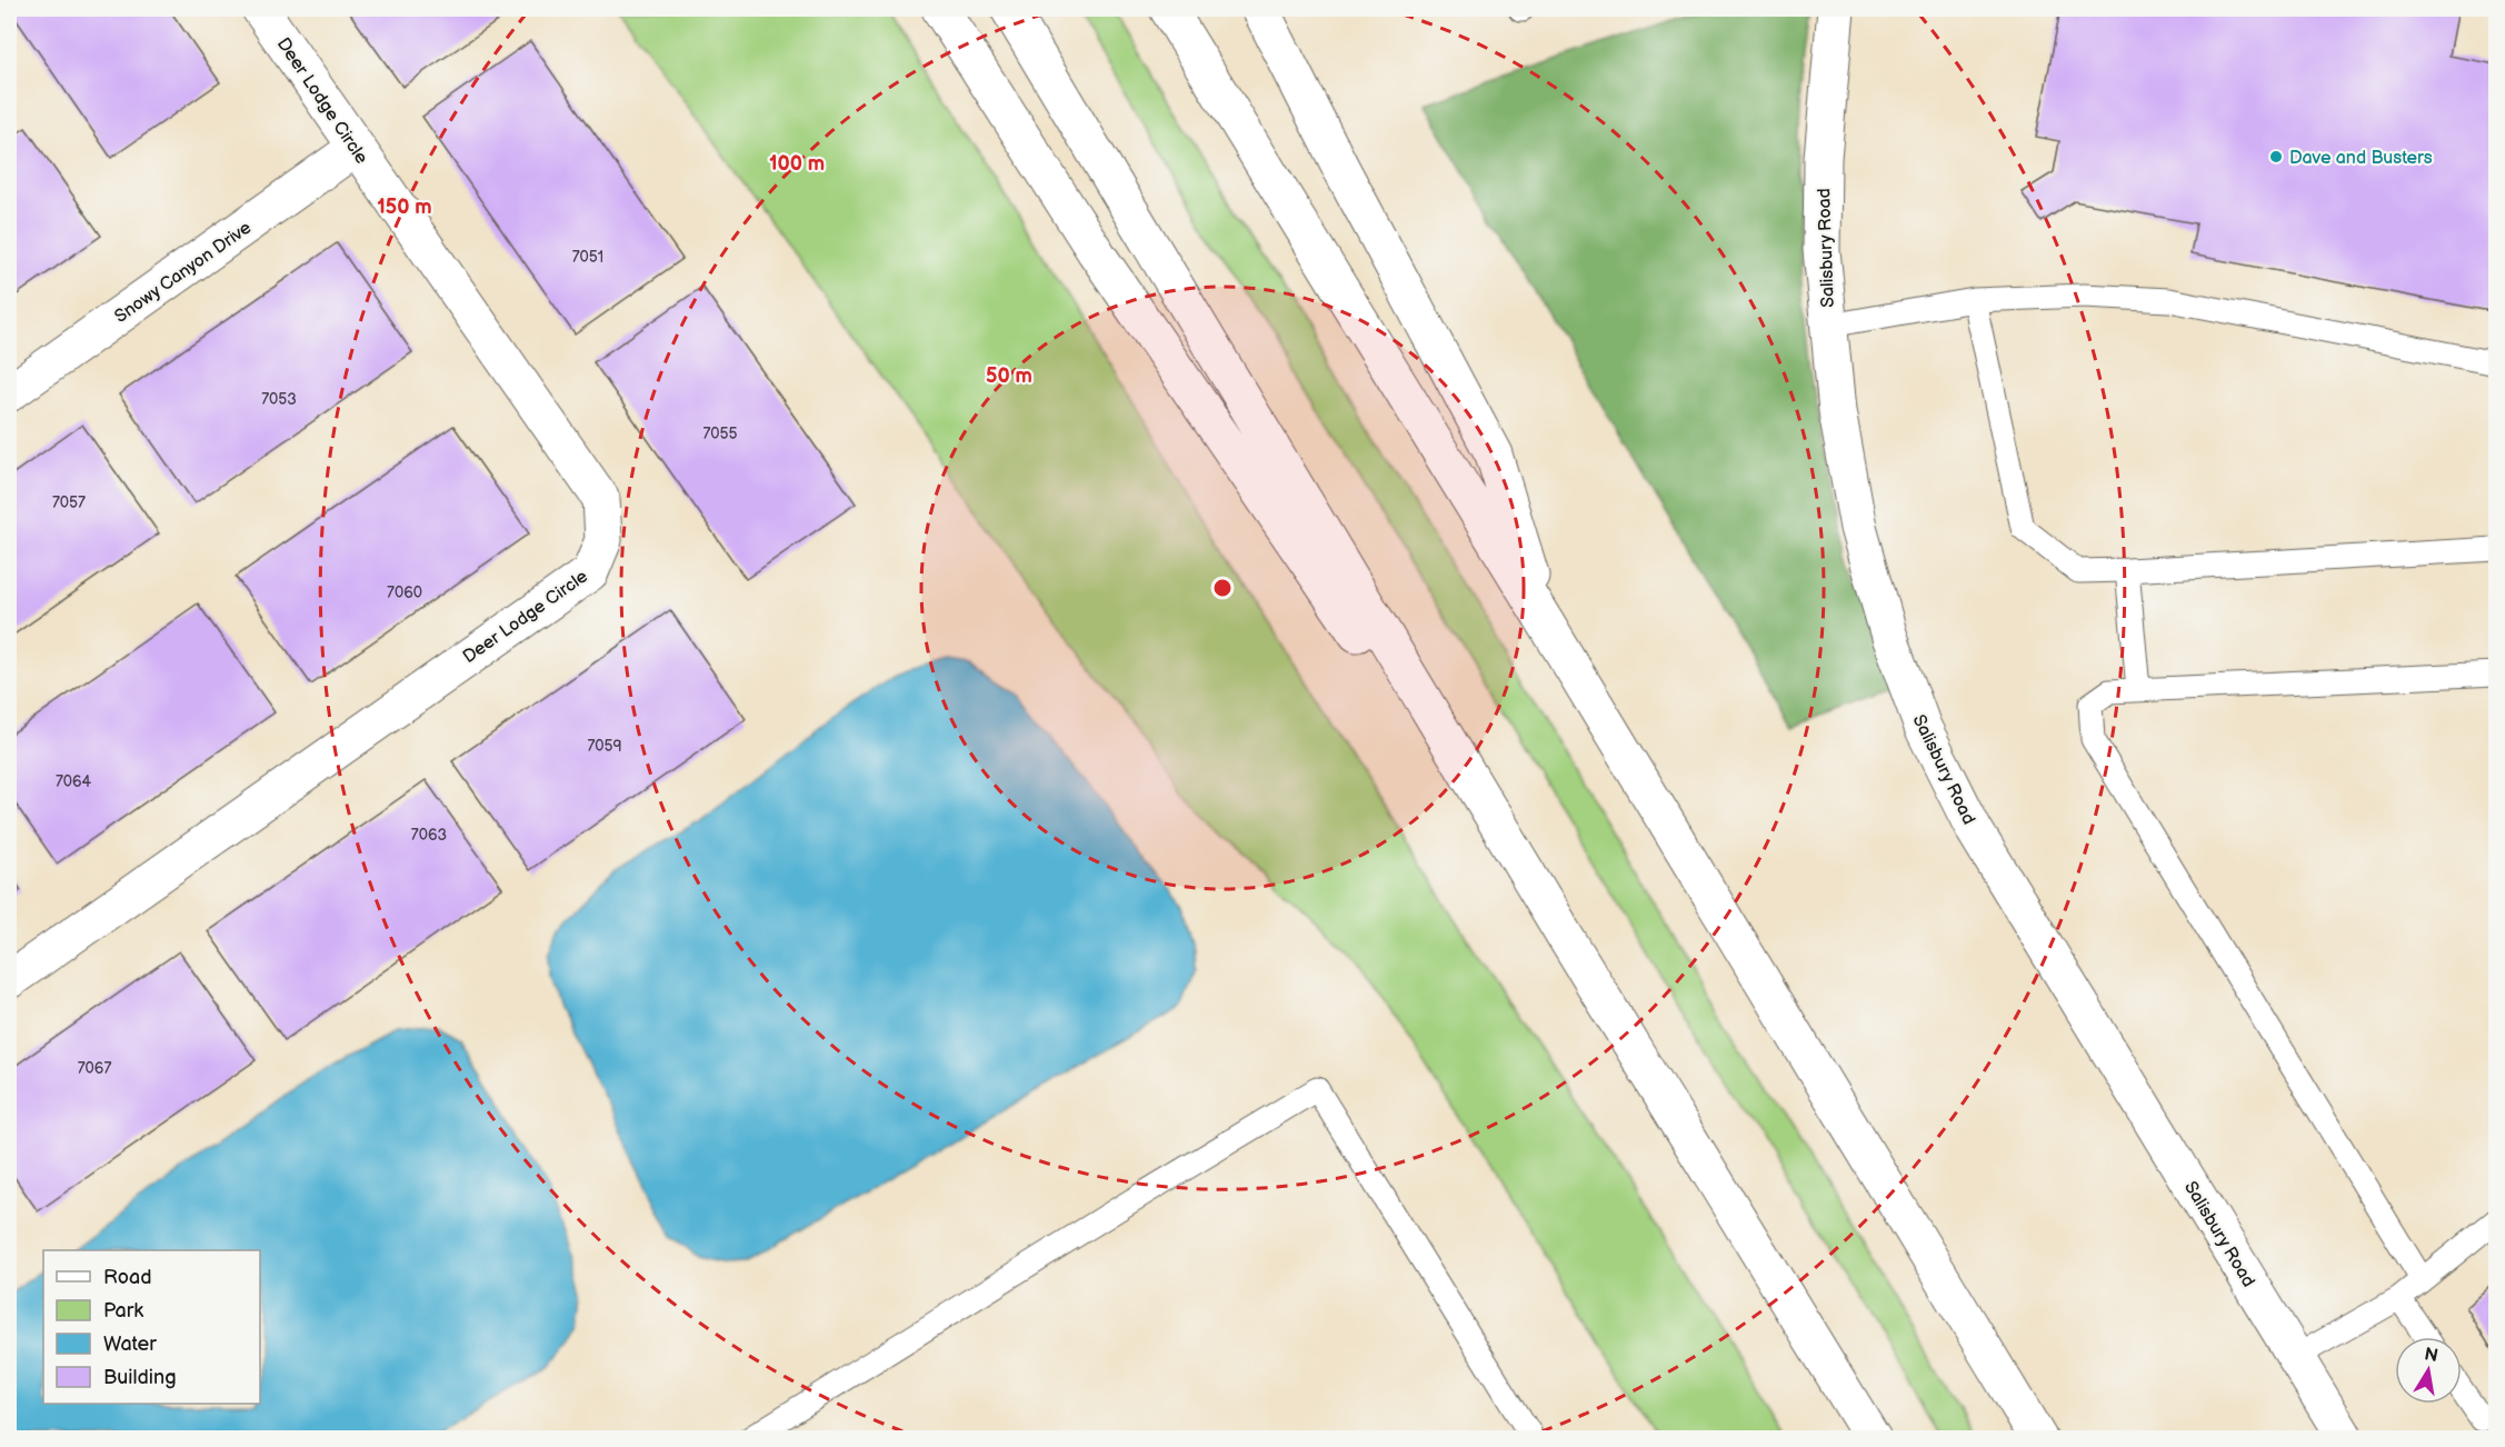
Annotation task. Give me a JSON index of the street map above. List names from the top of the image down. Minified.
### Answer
{"streets":{"main road":["Deer Lodge Circle","Salisbury Road","Snowy Canyon Drive"]},"crossings":[["Deer Lodge Circle","Snowy Canyon Drive"]],"places":["Dave and Busters"],"house_numbers":["7051","7053","7055","7057","7060","7059","7064","7063","7067"],"legend":["Road","Park","Water","Building"],"north":"top","rings":["100 m","150 m","50 m"]}
